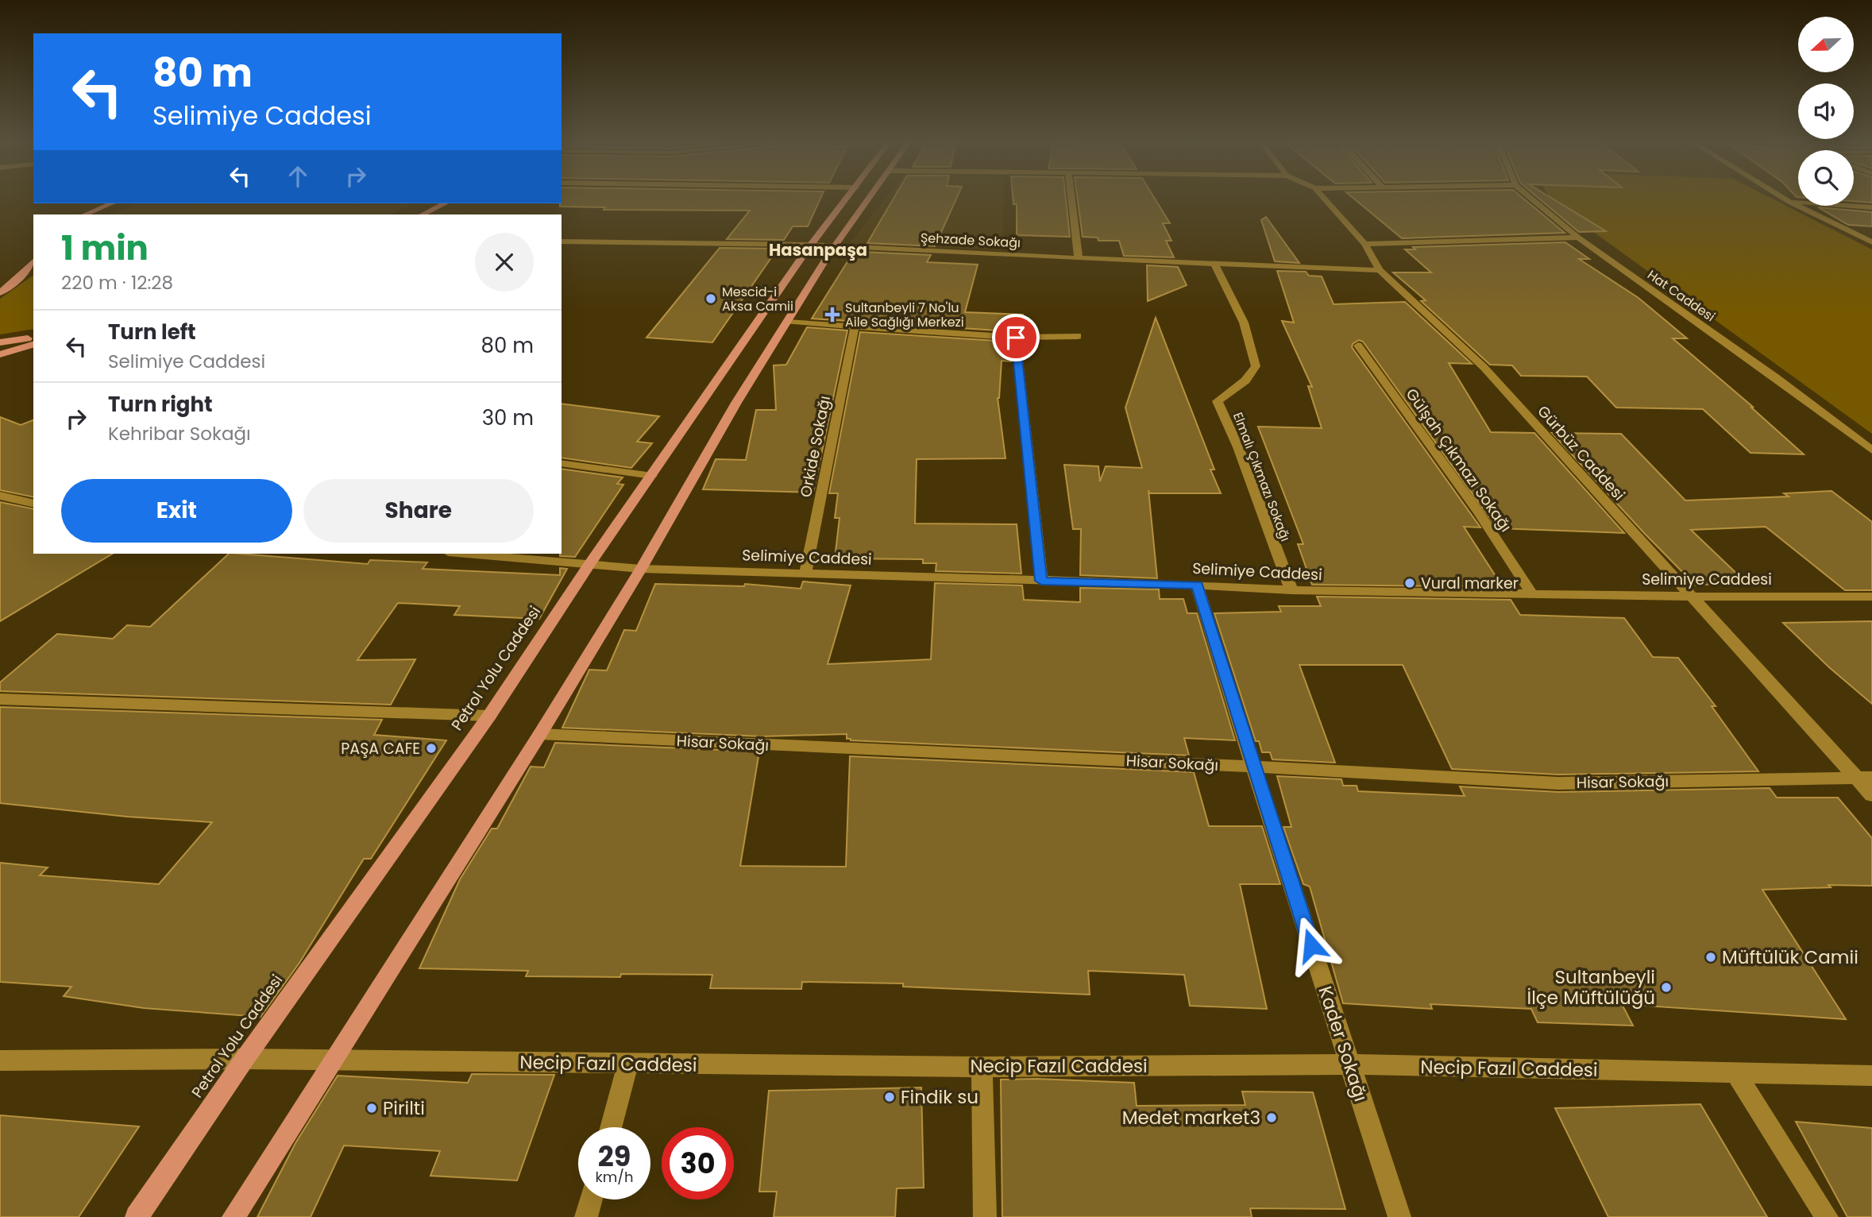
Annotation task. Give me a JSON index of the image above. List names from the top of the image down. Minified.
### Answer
{"streets":{"main road":["Petrol Yolu Caddesi"],"street":["Şehzade Sokağı","Hat Caddesi","Orkide Sokağı","Gürbüz Caddesi","Gülşah Çıkmazı Sokağı","Elmalı Çıkmazı Sokağı","Selimiye Caddesi","Hisar Sokağı","Kader Sokağı","Necip Fazıl Caddesi"]},"crossings":[["Şehzade Sokağı","Gürbüz Caddesi"],["Şehzade Sokağı","Elmalı Çıkmazı Sokağı"],["Şehzade Sokağı","Petrol Yolu Caddesi"],["Orkide Sokağı","Selimiye Caddesi"],["Gürbüz Caddesi","Selimiye Caddesi"],["Gürbüz Caddesi","Hisar Sokağı"],["Gülşah Çıkmazı Sokağı","Selimiye Caddesi"],["Elmalı Çıkmazı Sokağı","Selimiye Caddesi"],["Selimiye Caddesi","Petrol Yolu Caddesi"],["Selimiye Caddesi","Kader Sokağı"],["Petrol Yolu Caddesi","Necip Fazıl Caddesi"],["Hisar Sokağı","Kader Sokağı"],["Kader Sokağı","Necip Fazıl Caddesi"]],"districts":["Hasanpaşa"],"places":{"other":["Mescid-i Aksa Camii","Vural marker","PAŞA CAFE","Müftülük Camii","Sultanbeyli İlçe Müftülüğü","Findik su","Pirilti","Medet market3"],"health":["Sultanbeyli 7 No'lu Aile Sağlığı Merkezi"]},"north":"left","page":{"turn":["80 m","Selimiye Caddesi"],"heading":["1 min","220 m · 12:28"],"list":[{"name":"Turn left","note":"Selimiye Caddesi","value":"80 m"},{"name":"Turn right","note":"Kehribar Sokağı","value":"30 m"}],"buttons":["Exit","Share"],"speed":"29 km/h","limit":"30"}}
